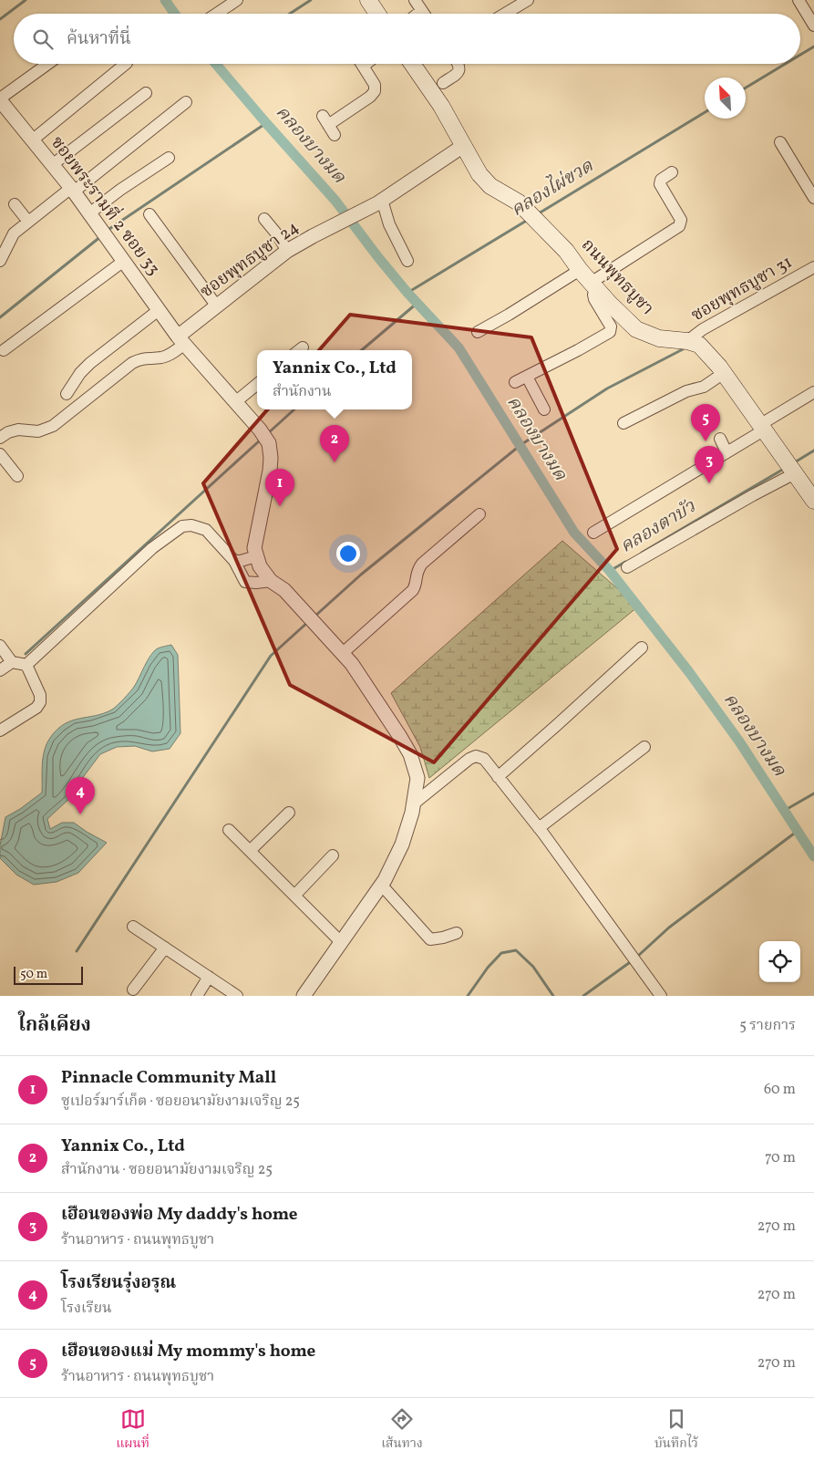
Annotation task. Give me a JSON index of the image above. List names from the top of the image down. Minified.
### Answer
{"streets":{"main road":["ถนนพุทธบูชา"],"street":["ซอยพระรามที่ 2 ซอย 33","ซอยพุทธบูชา 24","ซอยพุทธบูชา 31"]},"crossings":[["ซอยพระรามที่ 2 ซอย 33","ซอยพุทธบูชา 24"],["ซอยพุทธบูชา 24","ถนนพุทธบูชา"],["ถนนพุทธบูชา","ซอยพุทธบูชา 31"]],"water":["คลองบางมด","คลองไผ่ขวด","คลองตาบัว"],"scale_bar":"50 m","north":"top left","page":{"search":"ค้นหาที่นี่","popup":["Yannix Co., Ltd","สำนักงาน"],"pins":["5","2","3","1","4"],"scale":"50 m","heading":["ใกล้เคียง","5 รายการ"],"list":[{"mark":"1","name":"Pinnacle Community Mall","note":"ซูเปอร์มาร์เก็ต · ซอยอนามัยงามเจริญ 25","value":"60 m"},{"mark":"2","name":"Yannix Co., Ltd","note":"สำนักงาน · ซอยอนามัยงามเจริญ 25","value":"70 m"},{"mark":"3","name":"เฮือนของพ่อ My daddy's home","note":"ร้านอาหาร · ถนนพุทธบูชา","value":"270 m"},{"mark":"4","name":"โรงเรียนรุ่งอรุณ","note":"โรงเรียน","value":"270 m"},{"mark":"5","name":"เฮือนของแม่ My mommy's home","note":"ร้านอาหาร · ถนนพุทธบูชา","value":"270 m"}],"nav":["แผนที่","เส้นทาง","บันทึกไว้"]}}
